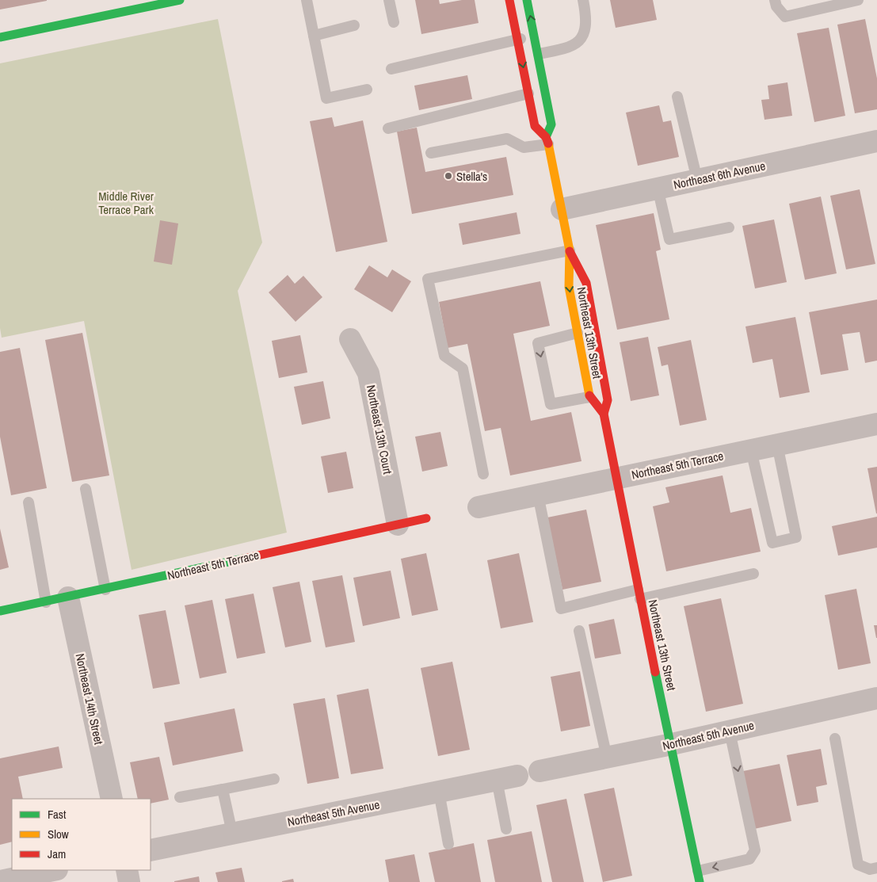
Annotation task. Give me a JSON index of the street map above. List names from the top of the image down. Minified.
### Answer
{"streets":{"street":["Northeast 6th Avenue","Northeast 13th Street","Northeast 13th Court","Northeast 5th Terrace","Northeast 14th Street","Northeast 5th Avenue"]},"crossings":[["Northeast 6th Avenue","Northeast 13th Street"],["Northeast 13th Street","Northeast 5th Terrace"],["Northeast 13th Street","Northeast 5th Avenue"],["Northeast 13th Court","Northeast 5th Terrace"],["Northeast 5th Terrace","Northeast 14th Street"]],"parks":["Middle River Terrace Park"],"places":["Stella's"],"legend":["Fast","Slow","Jam"]}
